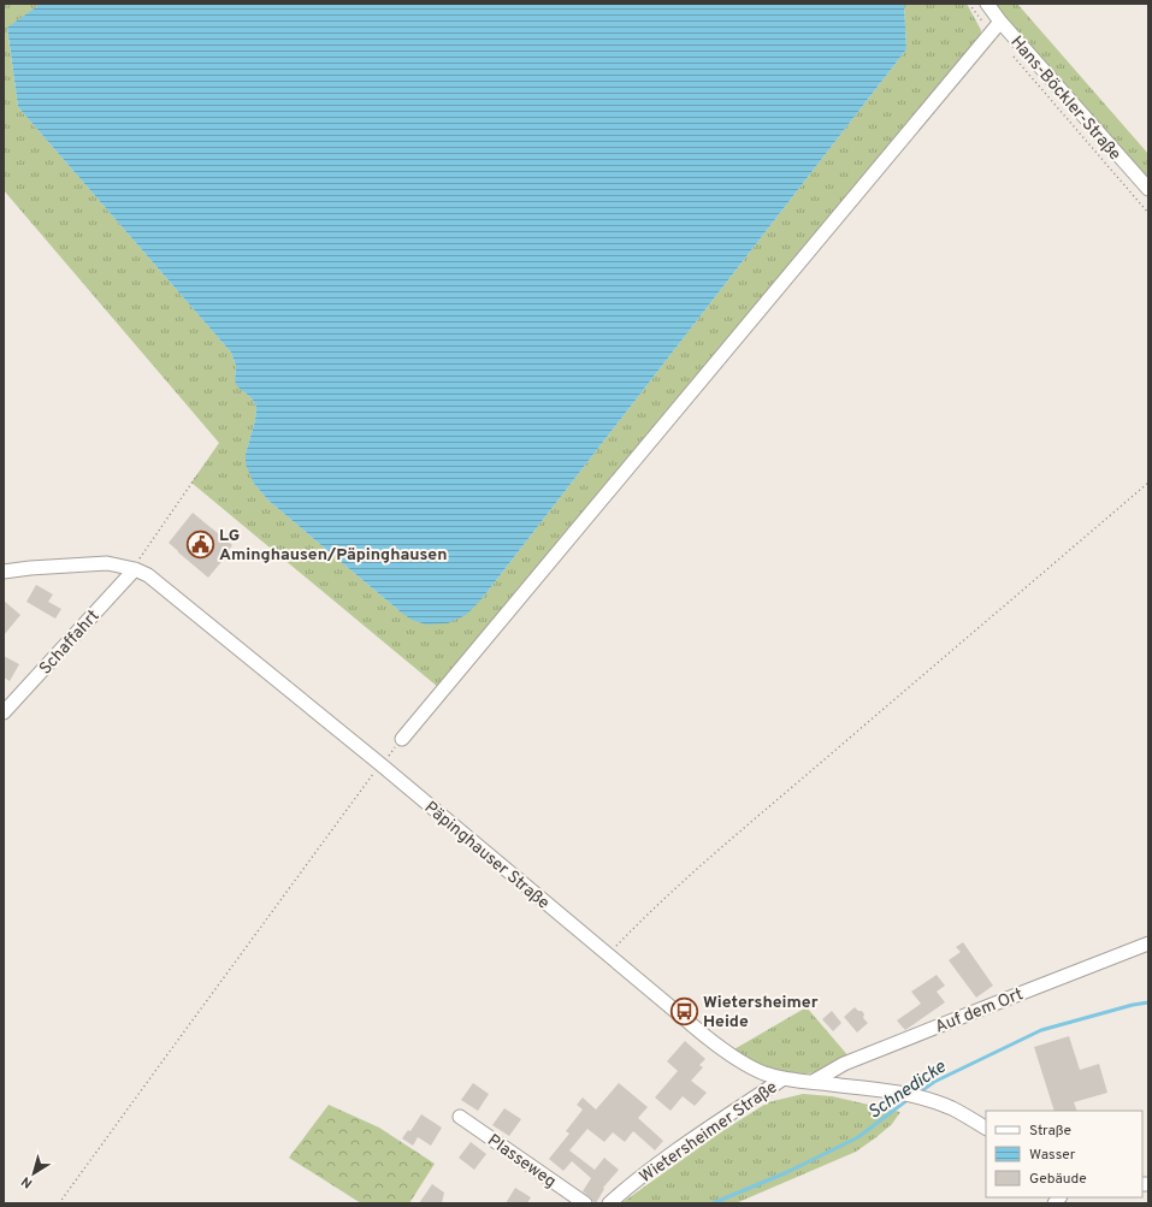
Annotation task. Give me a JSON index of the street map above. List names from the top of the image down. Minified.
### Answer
{"streets":{"street":["Hans-Böckler-Straße","Schaffahrt","Päpinghauser Straße","Auf dem Ort","Wietersheimer Straße","Plasseweg"]},"crossings":[["Schaffahrt","Päpinghauser Straße"],["Päpinghauser Straße","Auf dem Ort"],["Päpinghauser Straße","Wietersheimer Straße"]],"water":["Schnedicke"],"places":{"public building":["LG Aminghausen/Päpinghausen"],"bus stop":["Wietersheimer Heide"]},"legend":["Straße","Wasser","Gebäude"],"north":"bottom left"}
